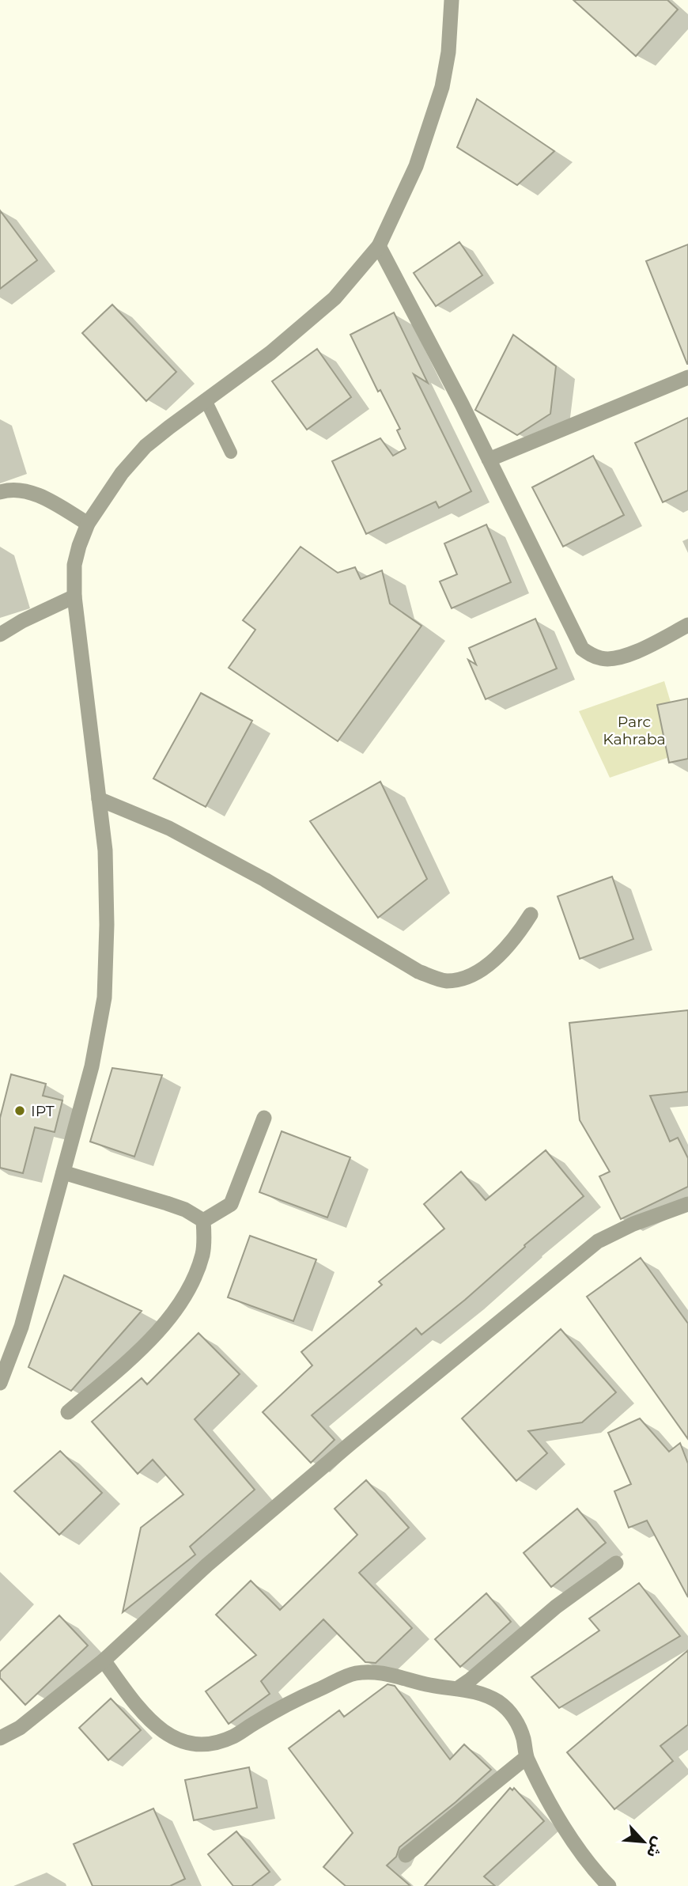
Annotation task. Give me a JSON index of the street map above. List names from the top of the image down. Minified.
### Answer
{"parks":["Parc Kahraba"],"places":["IPT"],"north":"bottom right"}
